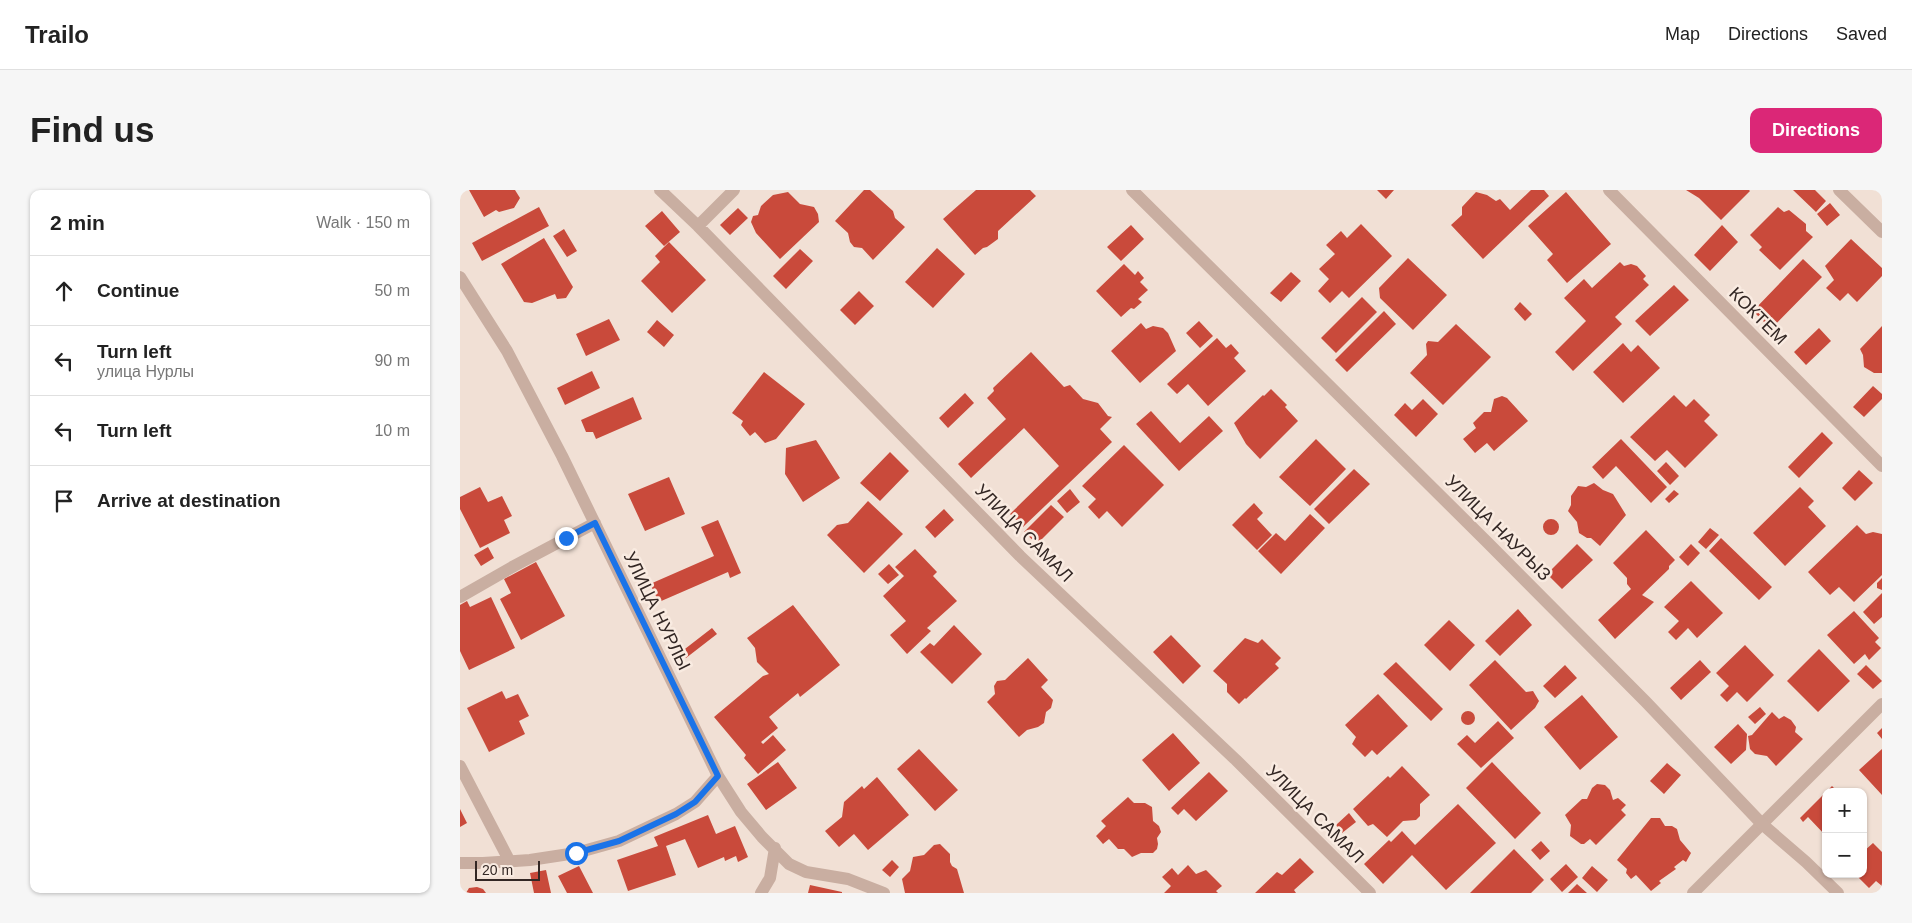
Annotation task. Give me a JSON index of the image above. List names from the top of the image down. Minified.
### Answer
{"streets":{"street":["КОКТЕМ","УЛИЦА НАУРЫЗ","УЛИЦА САМАЛ","УЛИЦА НУРЛЫ"]},"scale_bar":"20 m","page":{"header":"Trailo","nav":["Map","Directions","Saved"],"buttons":"Directions","title":"Find us","heading":["2 min","Walk · 150 m"],"list":[["Continue","50 m"],["Turn left","улица Нурлы","90 m"],["Turn left","10 m"],"Arrive at destination"],"map_buttons":["+","−"],"scale":"20 m"}}
